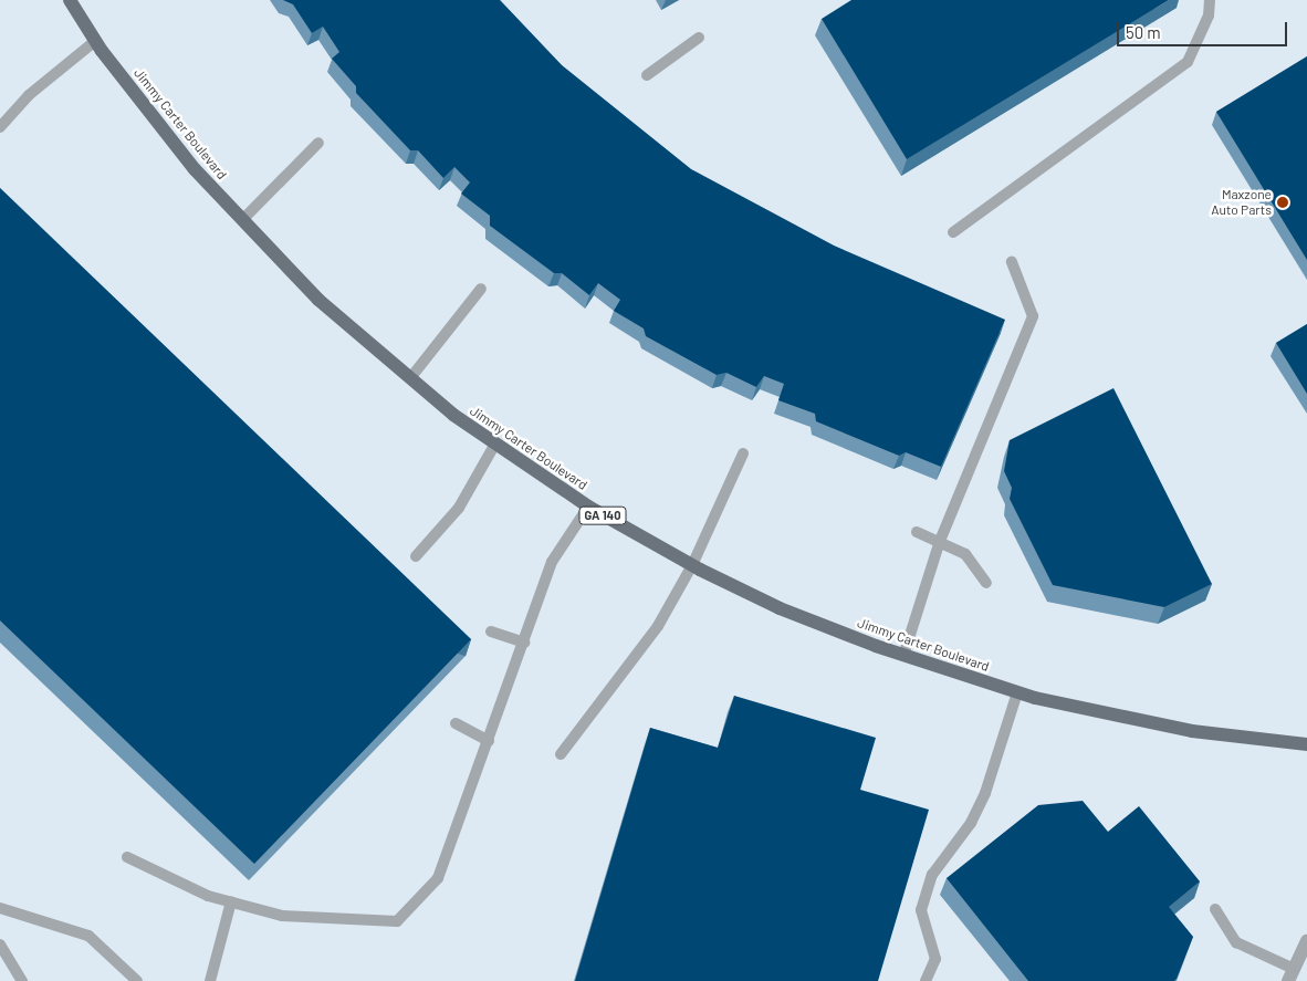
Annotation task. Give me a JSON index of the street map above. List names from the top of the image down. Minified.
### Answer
{"streets":{"main road":["Jimmy Carter Boulevard","GA 140"]},"places":["Maxzone Auto Parts"],"scale_bar":"50 m"}
